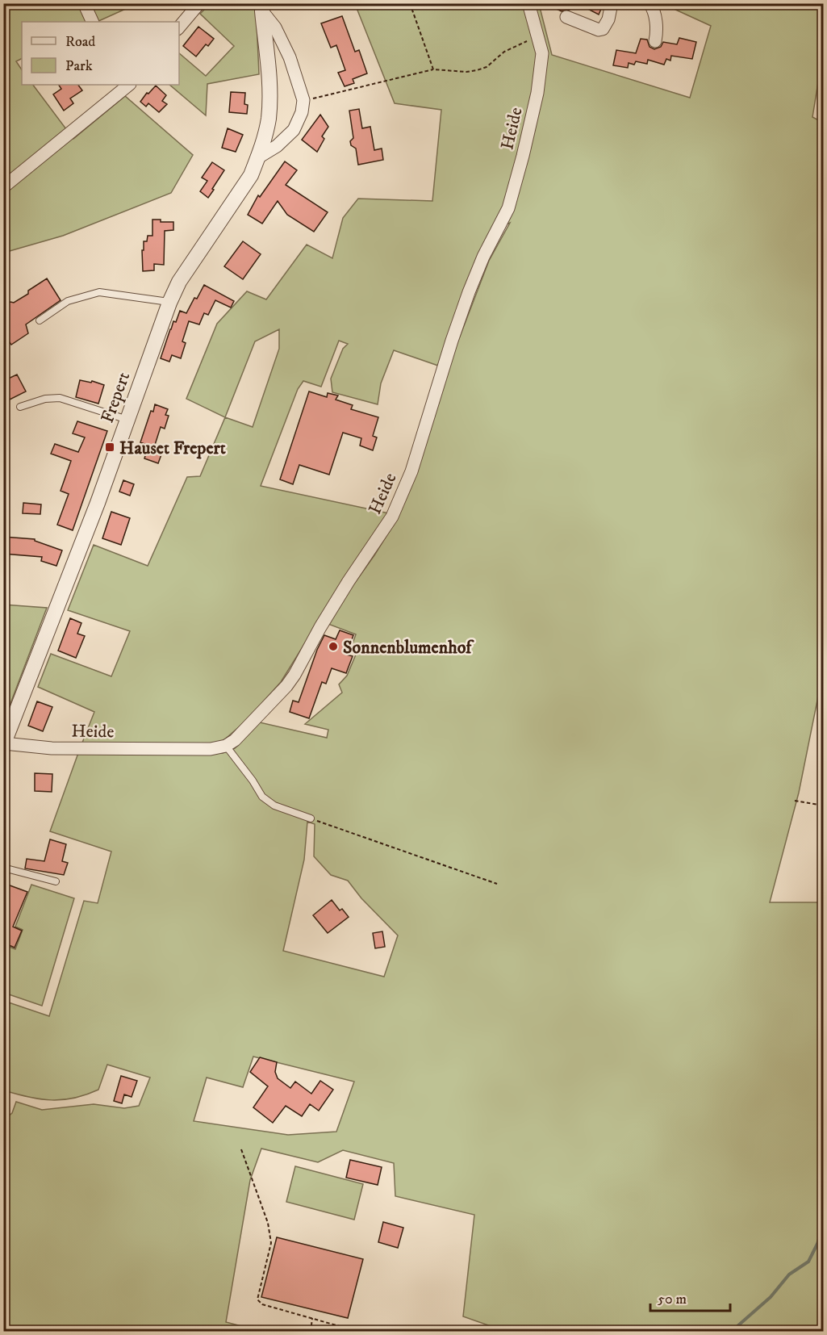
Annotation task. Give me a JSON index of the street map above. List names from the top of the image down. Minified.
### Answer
{"streets":{"street":["Heide","Frepert"]},"crossings":[["Heide","Frepert"]],"places":{"transit":["Hauset Frepert"],"other":["Sonnenblumenhof"]},"legend":["Road","Park"],"scale_bar":"50 m"}
